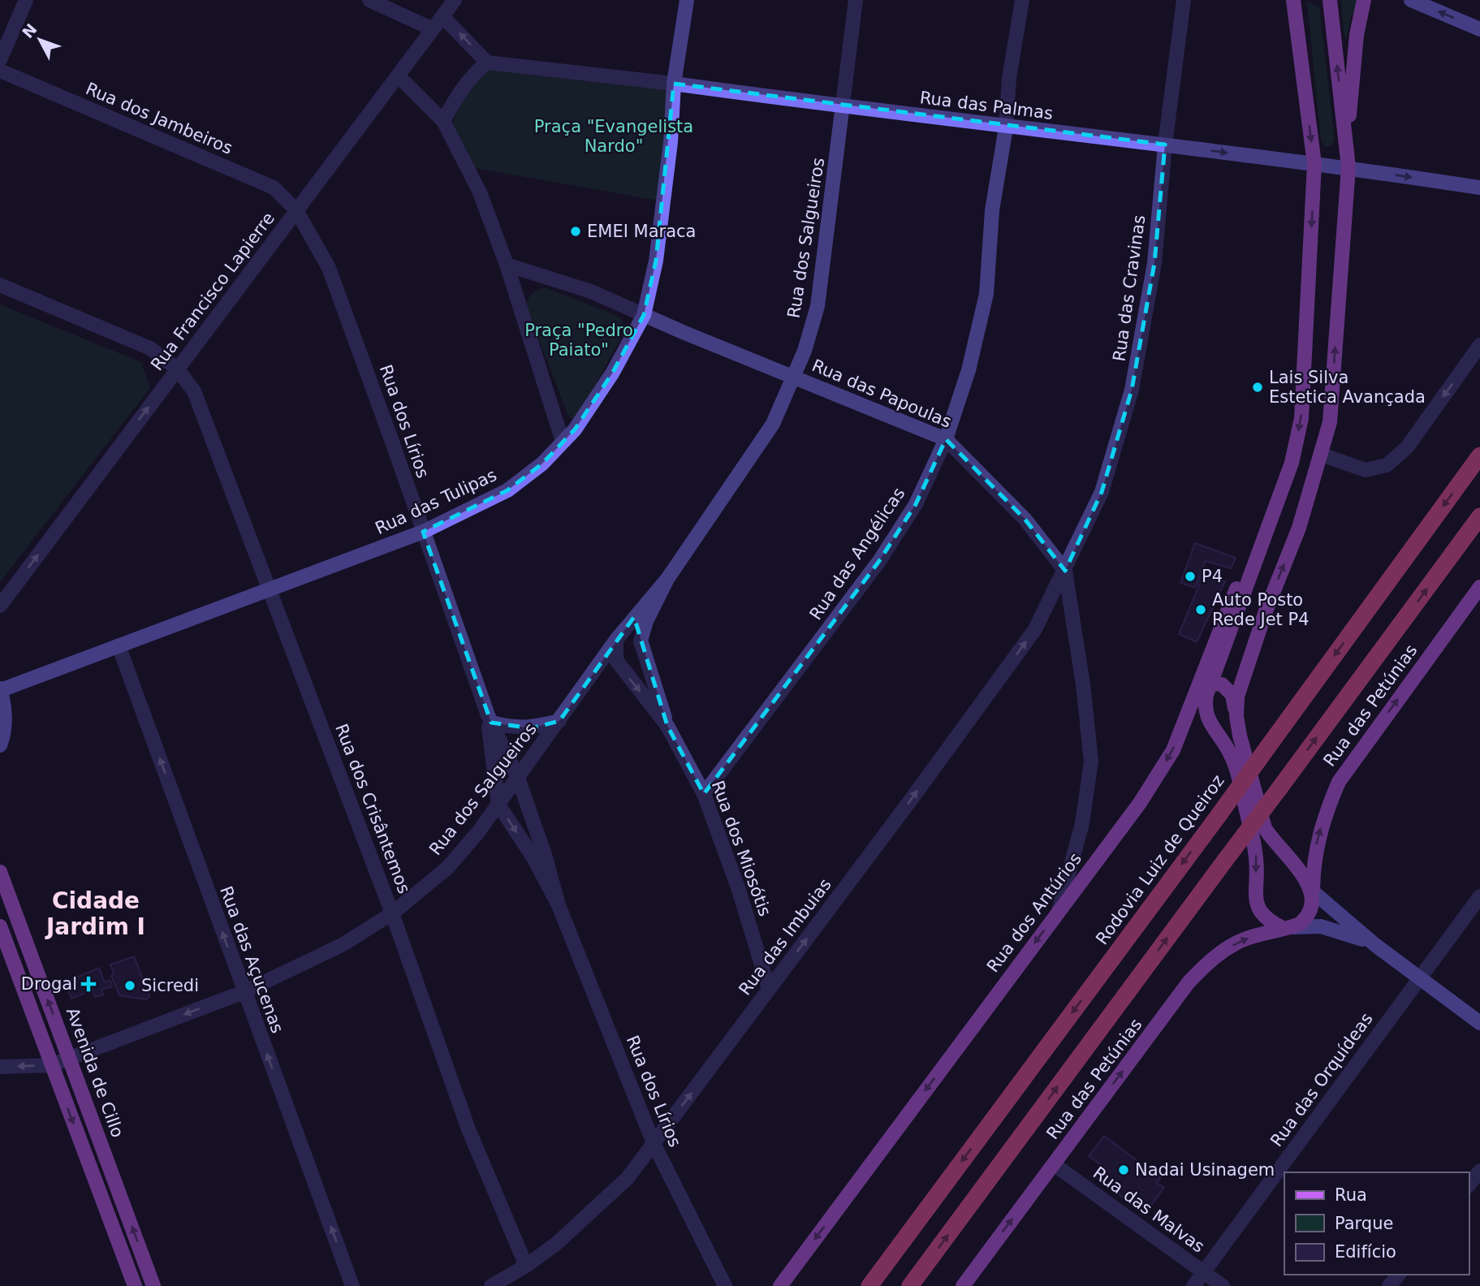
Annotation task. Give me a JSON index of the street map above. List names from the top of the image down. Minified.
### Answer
{"streets":{"highway":["Rodovia Luiz de Queiroz"],"main road":["Rua das Palmas","Rua das Tulipas","Rua das Petúnias","Rua dos Antúrios","Avenida de Cillo"],"street":["Rua dos Jambeiros","Rua dos Salgueiros","Rua das Cravinas","Rua Francisco Lapierre","Rua das Papoulas","Rua dos Lírios","Rua das Angélicas","Rua dos Crisântemos","Rua dos Miosótis","Rua das Imbuias","Rua das Açucenas","Rua das Orquídeas","Rua das Malvas"]},"crossings":[["Rua das Palmas","Rua dos Salgueiros"],["Rua das Palmas","Rua das Cravinas"],["Rua das Palmas","Rua das Tulipas"],["Rua das Palmas","Rua das Angélicas"],["Rua dos Jambeiros","Rua Francisco Lapierre"],["Rua dos Jambeiros","Rua dos Lírios"],["Rua dos Salgueiros","Rua das Papoulas"],["Rua dos Salgueiros","Rua dos Lírios"],["Rua dos Salgueiros","Rua dos Crisântemos"],["Rua dos Salgueiros","Rua dos Miosótis"],["Rua dos Salgueiros","Rua das Açucenas"],["Rua dos Salgueiros","Avenida de Cillo"],["Rua das Cravinas","Rua das Papoulas"],["Rua das Cravinas","Rua das Imbuias"],["Rua Francisco Lapierre","Rua dos Lírios"],["Rua Francisco Lapierre","Rua dos Crisântemos"],["Rua das Papoulas","Rua das Tulipas"],["Rua das Papoulas","Rua das Angélicas"],["Rua das Papoulas","Rua dos Antúrios"],["Rua das Papoulas","Rua das Imbuias"],["Rua dos Lírios","Rua das Tulipas"],["Rua dos Lírios","Rua das Imbuias"],["Rua das Tulipas","Rua dos Crisântemos"],["Rua das Tulipas","Rua das Açucenas"],["Rua das Angélicas","Rua dos Miosótis"],["Rua das Petúnias","Rua das Malvas"],["Rua dos Crisântemos","Rua das Imbuias"],["Rua dos Miosótis","Rua das Imbuias"],["Rua das Orquídeas","Rua das Malvas"]],"one_way":["Rua Francisco Lapierre","Rua das Petúnias","Rua dos Antúrios","Rua das Imbuias","Rua das Açucenas"],"districts":["Cidade Jardim I"],"parks":["Praça \"Evangelista Nardo\"","Praça \"Pedro Paiato\""],"places":{"other":["EMEI Maraca","Lais Silva Estetica Avançada","P4","Auto Posto Rede Jet P4","Sicredi","Nadai Usinagem"],"health":["Drogal"]},"legend":["Rua","Parque","Edifício"],"north":"top left"}
